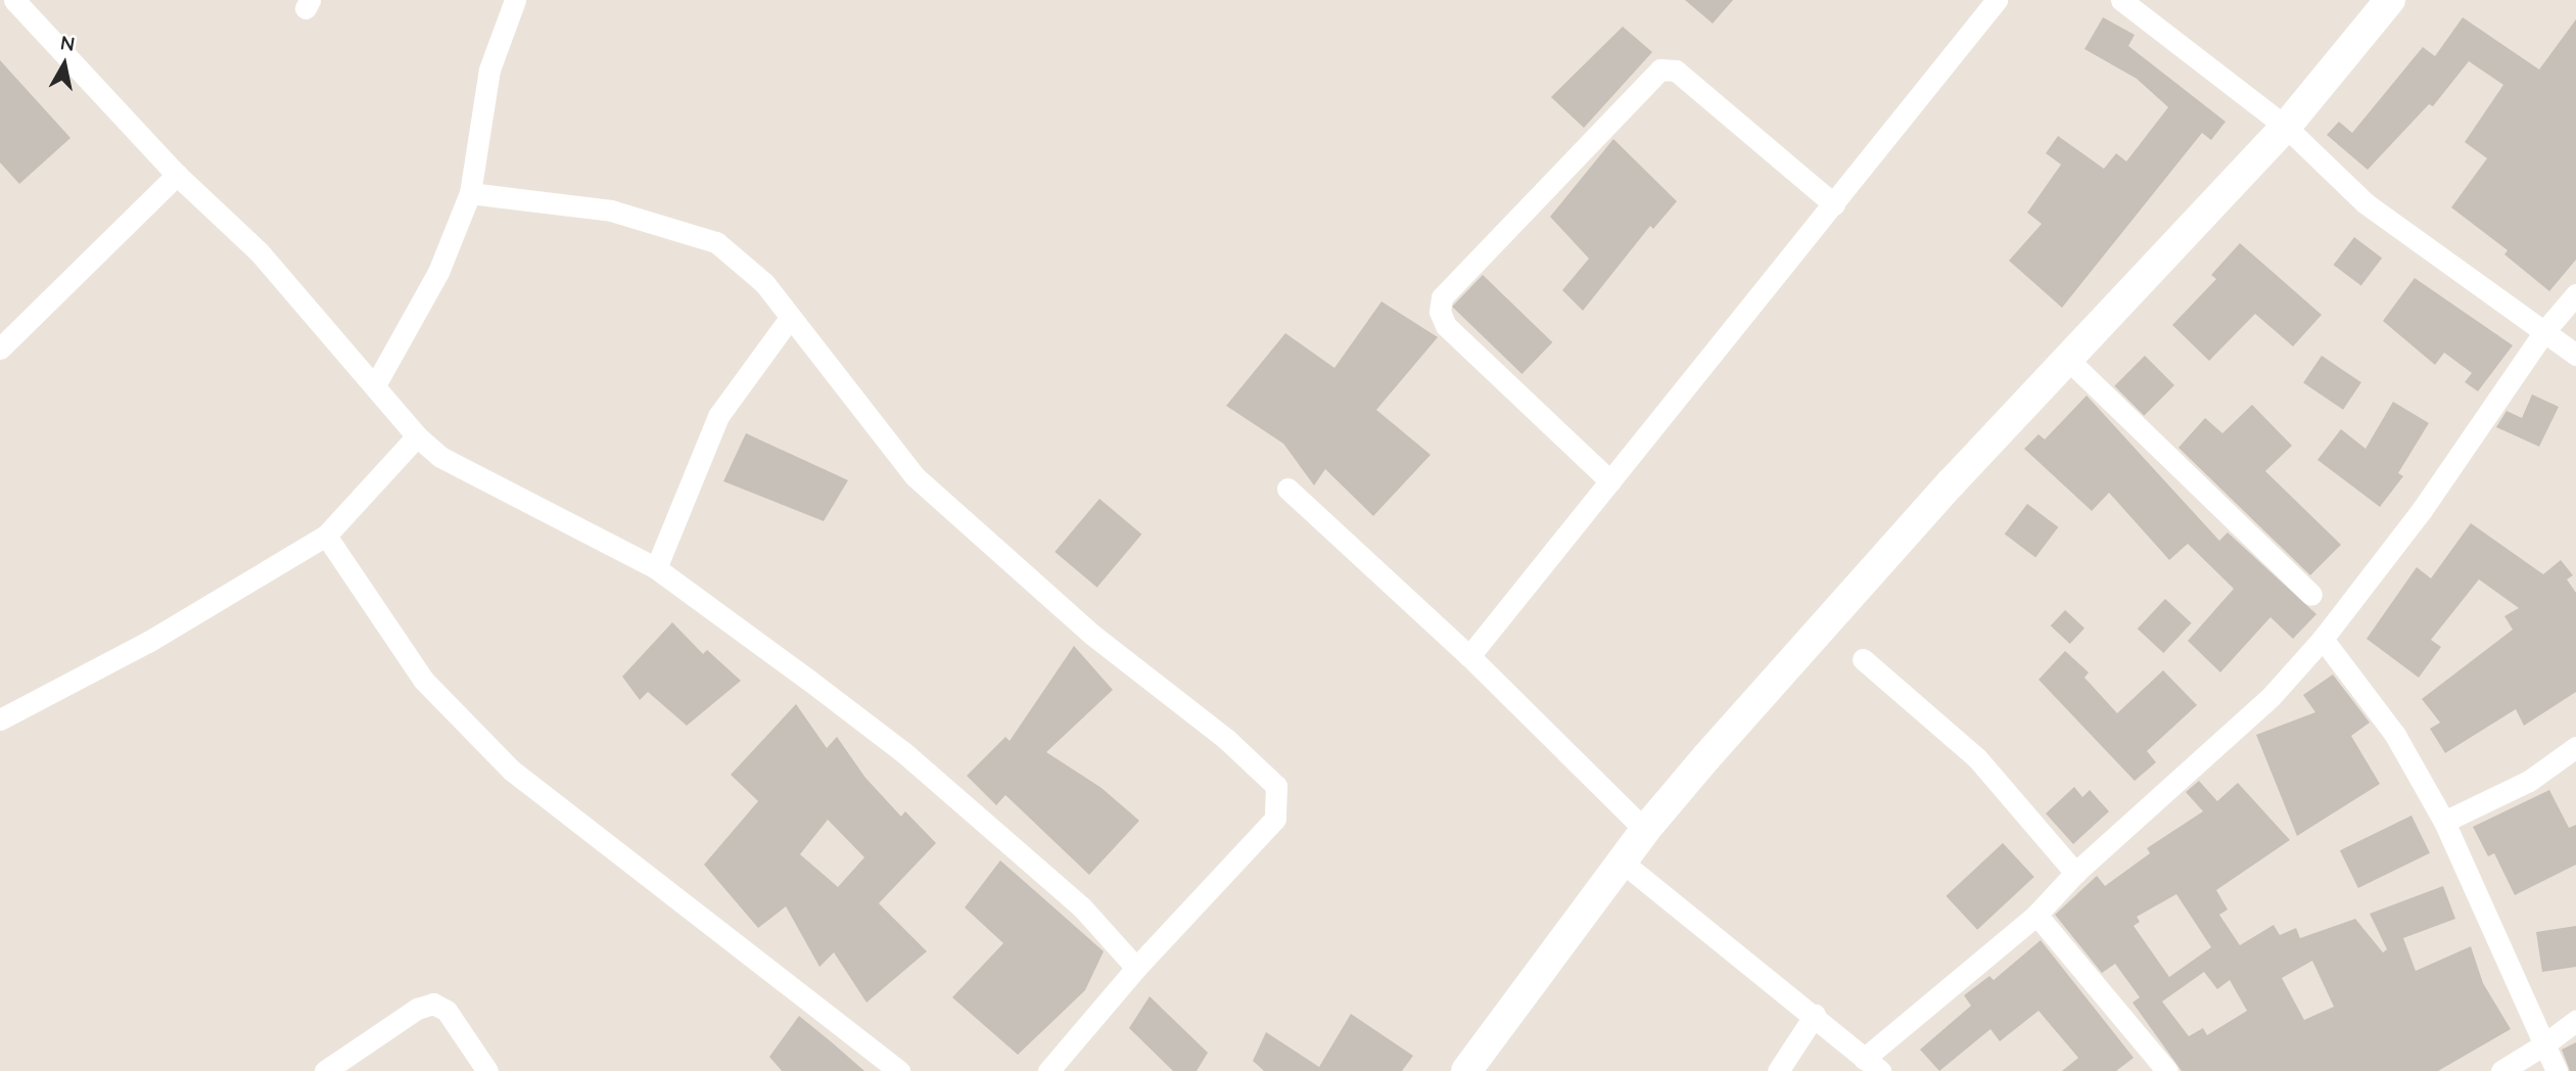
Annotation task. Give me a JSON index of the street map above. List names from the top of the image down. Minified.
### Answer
{"north":"top"}
